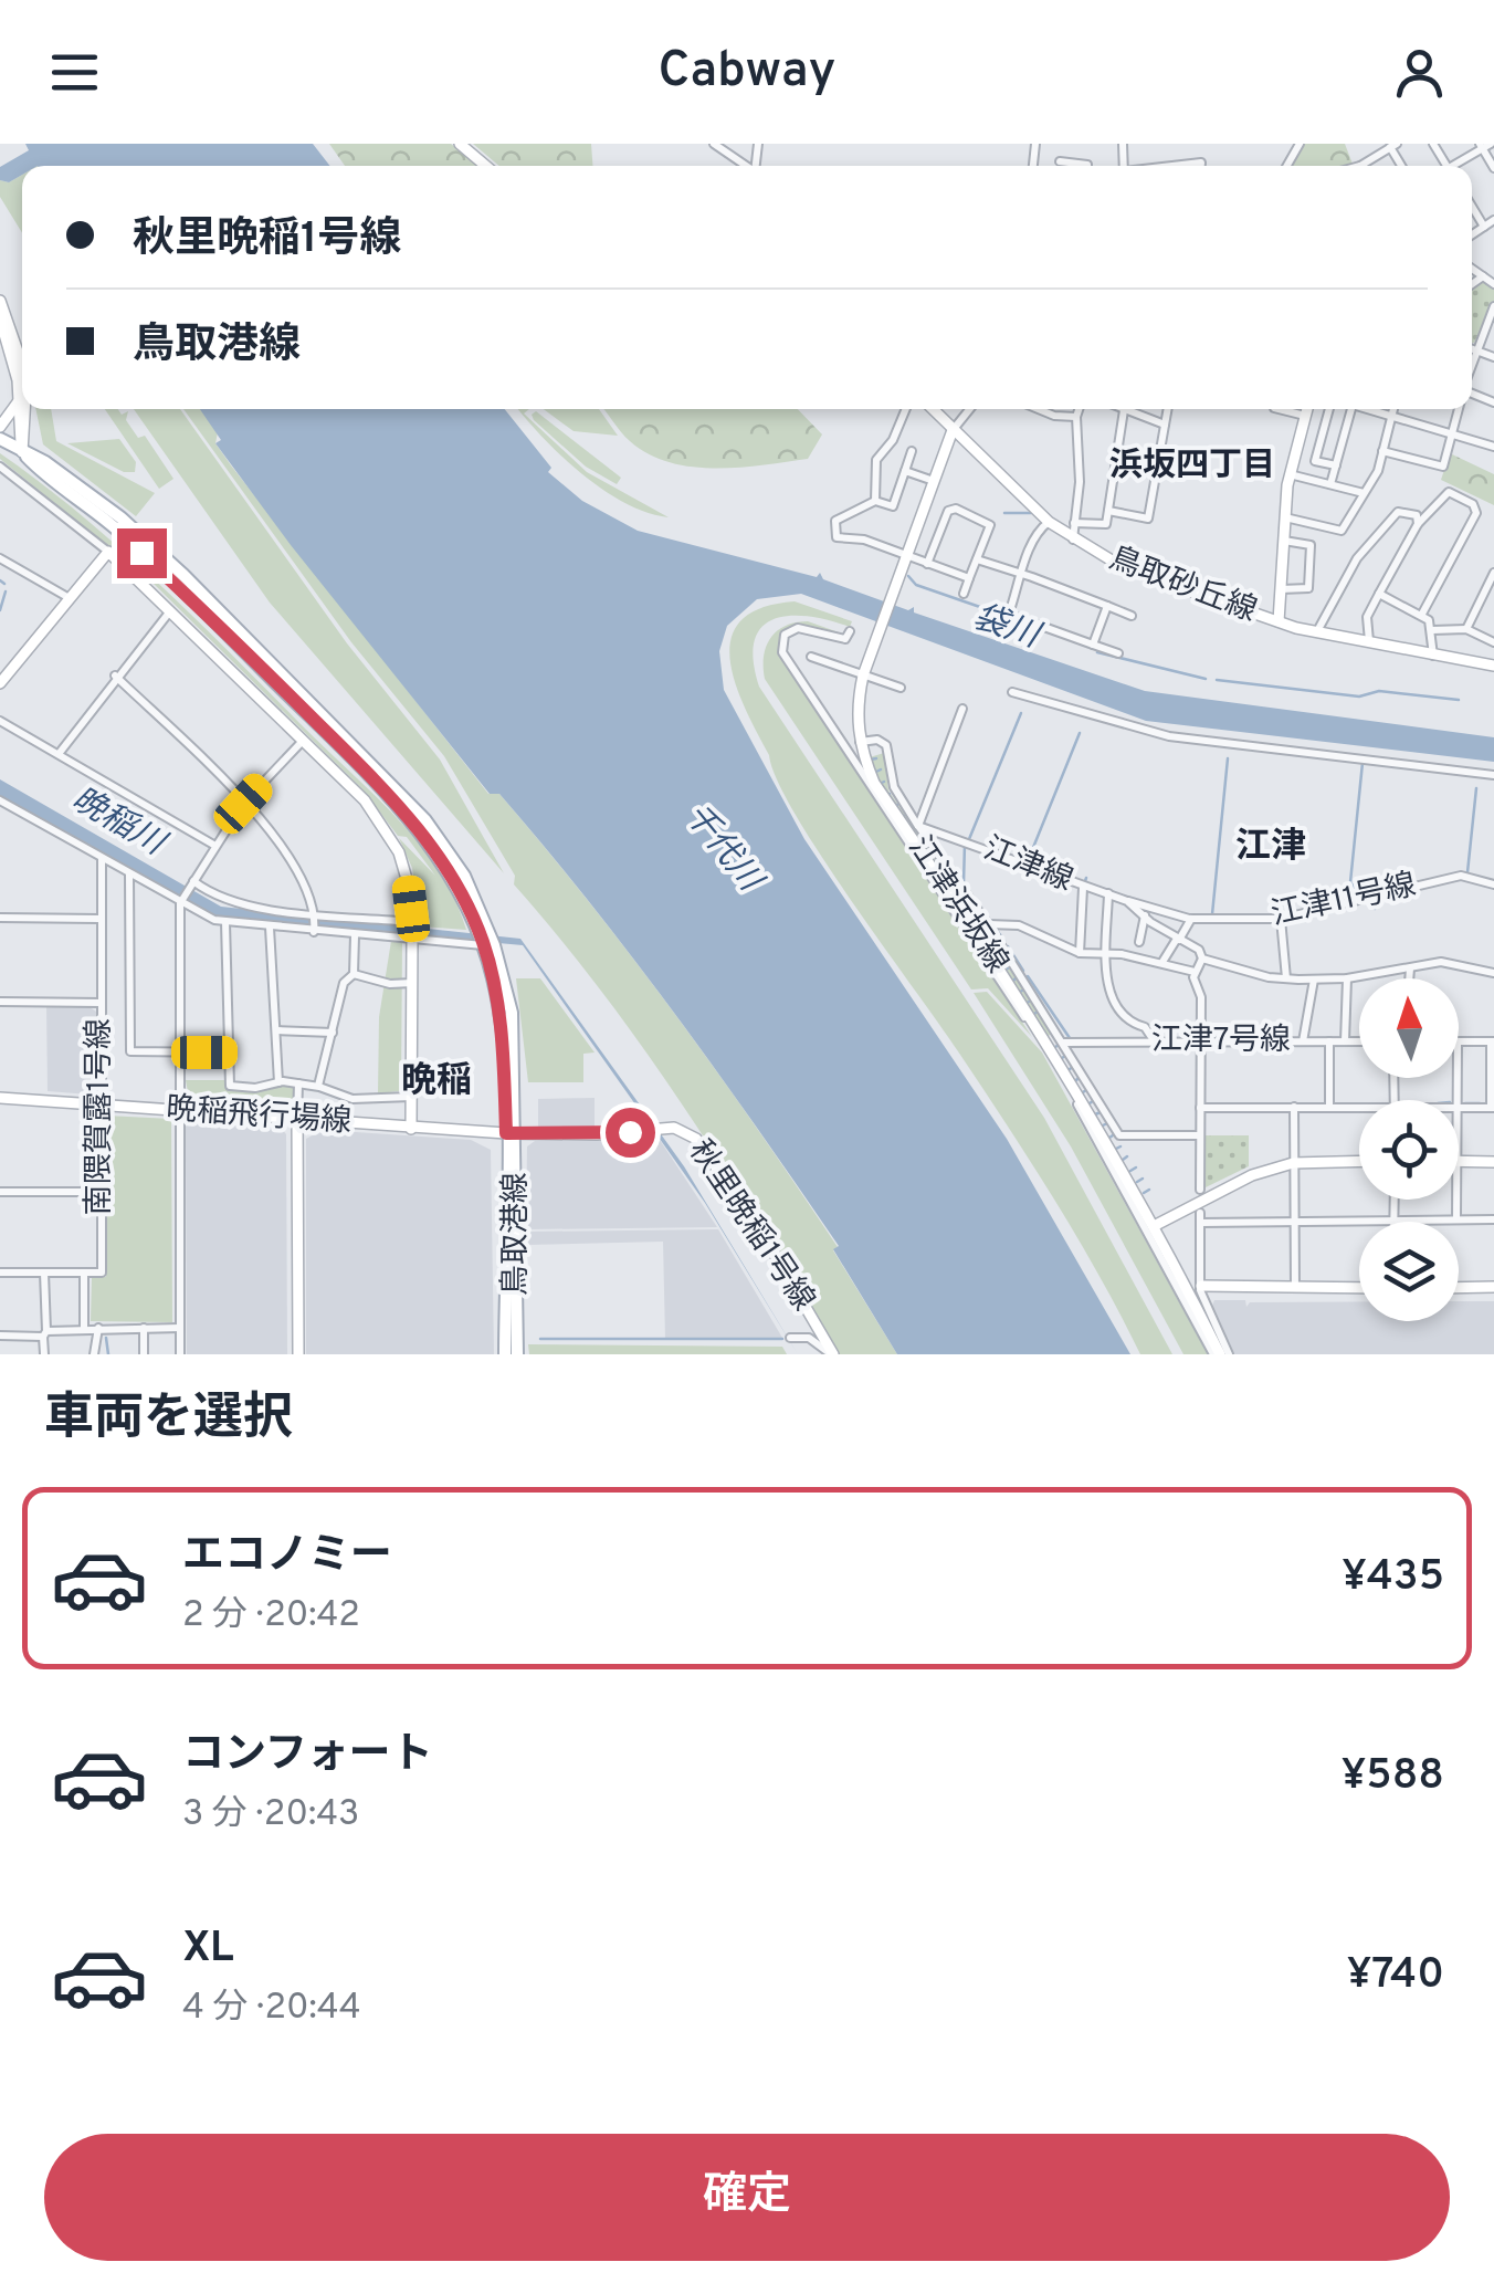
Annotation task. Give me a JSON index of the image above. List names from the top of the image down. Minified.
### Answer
{"streets":{"main road":["鳥取港線"],"street":["鳥取砂丘線","江津線","江津11号線","江津浜坂線","江津7号線","南隈賀露1号線","晩稲飛行場線","秋里晩稲1号線"]},"crossings":[["鳥取砂丘線","江津浜坂線"],["江津線","江津11号線"],["江津線","江津7号線"],["南隈賀露1号線","晩稲飛行場線"],["晩稲飛行場線","秋里晩稲1号線"],["晩稲飛行場線","鳥取港線"],["秋里晩稲1号線","鳥取港線"]],"districts":["浜坂四丁目","江津","晩稲"],"water":["袋川","晩稲川","千代川"],"north":"top","page":{"header":"Cabway","banner":["秋里晩稲1号線","鳥取港線"],"heading":"車両を選択","list":[{"name":"エコノミー","note":"2 分 · 20:42","value":"¥435"},{"name":"コンフォート","note":"3 分 · 20:43","value":"¥588"},{"name":"XL","note":"4 分 · 20:44","value":"¥740"}],"buttons":"確定"}}
